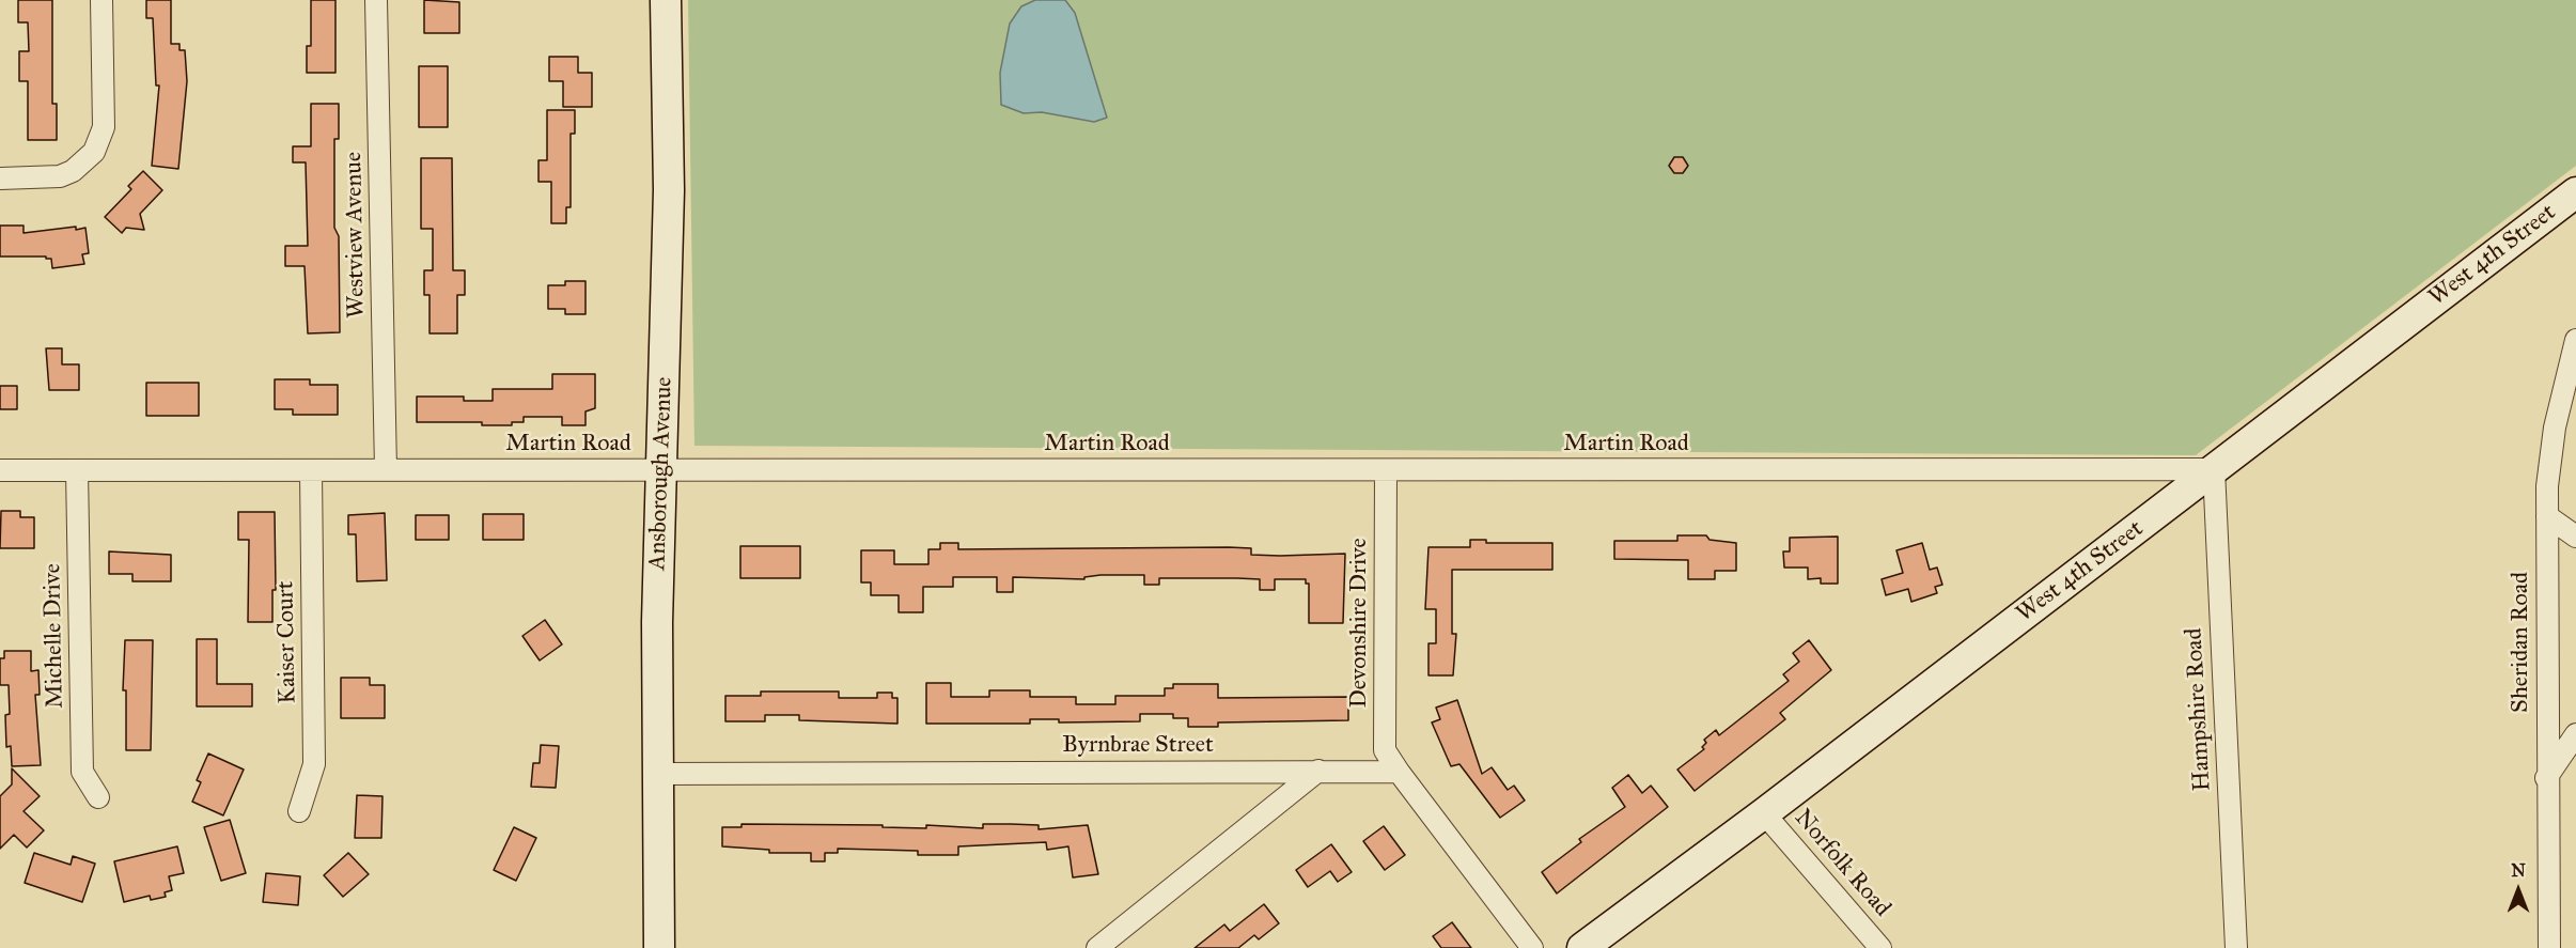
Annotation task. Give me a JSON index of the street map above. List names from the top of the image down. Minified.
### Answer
{"streets":{"main road":["West 4th Street","Ansborough Avenue"],"street":["Westview Avenue","Martin Road","Devonshire Drive","Michelle Drive","Kaiser Court","Sheridan Road","Hampshire Road","Byrnbrae Street","Norfolk Road"]},"crossings":[["Westview Avenue","Martin Road"],["West 4th Street","Martin Road"],["West 4th Street","Hampshire Road"],["West 4th Street","Norfolk Road"],["Martin Road","Ansborough Avenue"],["Martin Road","Devonshire Drive"],["Martin Road","Michelle Drive"],["Martin Road","Kaiser Court"],["Martin Road","Hampshire Road"],["Ansborough Avenue","Byrnbrae Street"],["Devonshire Drive","Byrnbrae Street"]],"north":"top"}
